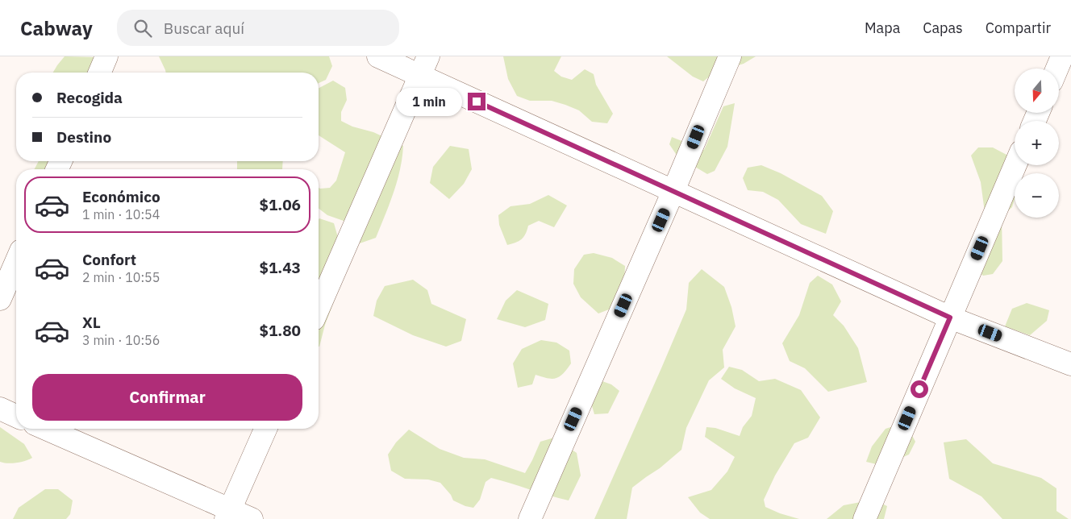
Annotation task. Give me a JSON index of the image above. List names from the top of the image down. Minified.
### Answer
{"north":"bottom","page":{"header":"Cabway","search":"Buscar aquí","nav":["Mapa","Capas","Compartir"],"map_buttons":["+","−"],"banner":["Recogida","Destino"],"bubble":"1 min","list":[{"name":"Económico","note":"1 min · 10:54","value":"$1.06"},{"name":"Confort","note":"2 min · 10:55","value":"$1.43"},{"name":"XL","note":"3 min · 10:56","value":"$1.80"}],"buttons":"Confirmar"}}
